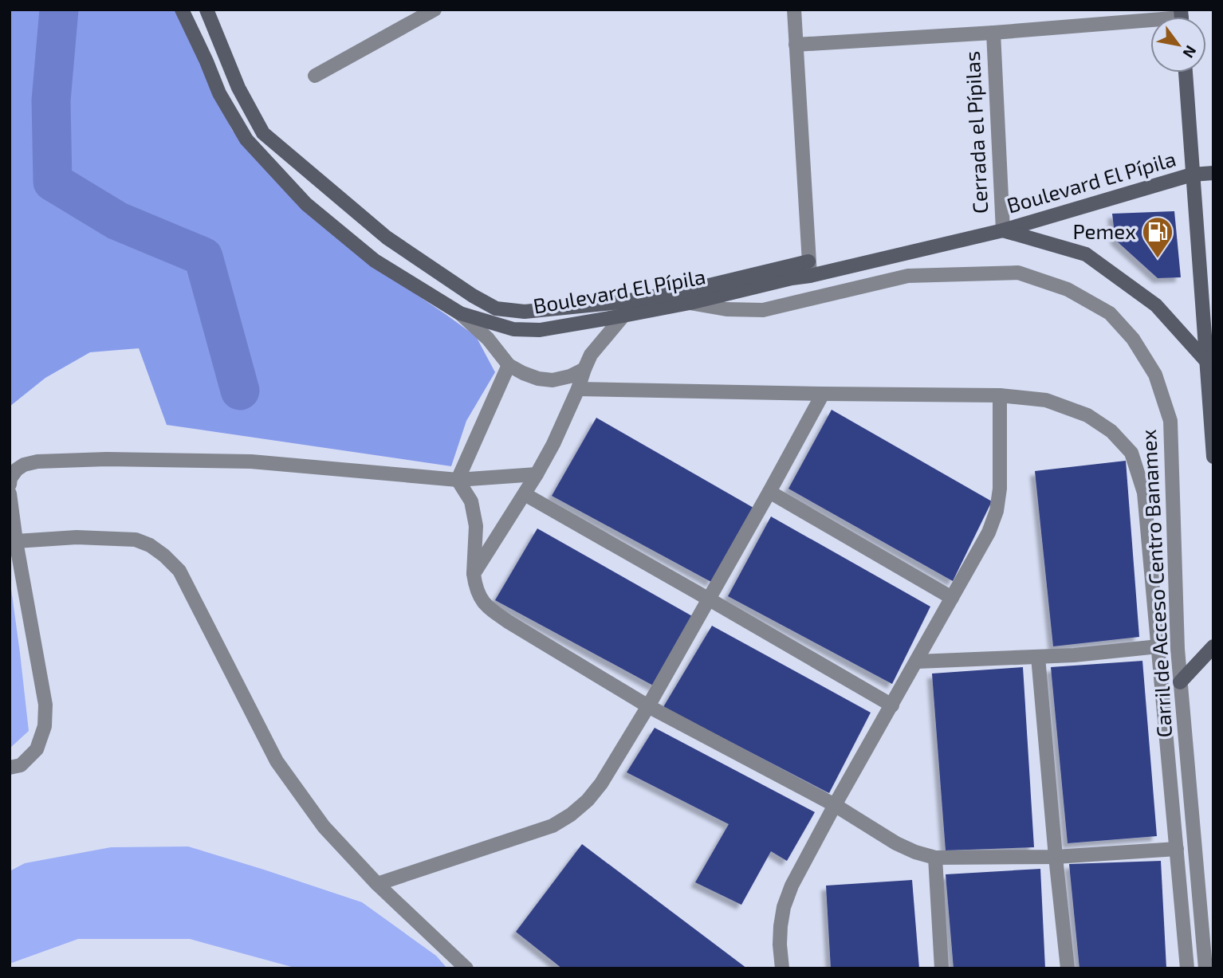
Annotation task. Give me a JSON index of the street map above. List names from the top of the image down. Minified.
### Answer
{"streets":{"street":["Cerrada el Pípilas","Boulevard El Pípila","Carril de Acceso Centro Banamex"]},"crossings":[["Cerrada el Pípilas","Boulevard El Pípila"],["Boulevard El Pípila","Carril de Acceso Centro Banamex"]],"places":{"fuel station":["Pemex"]},"north":"bottom right"}
